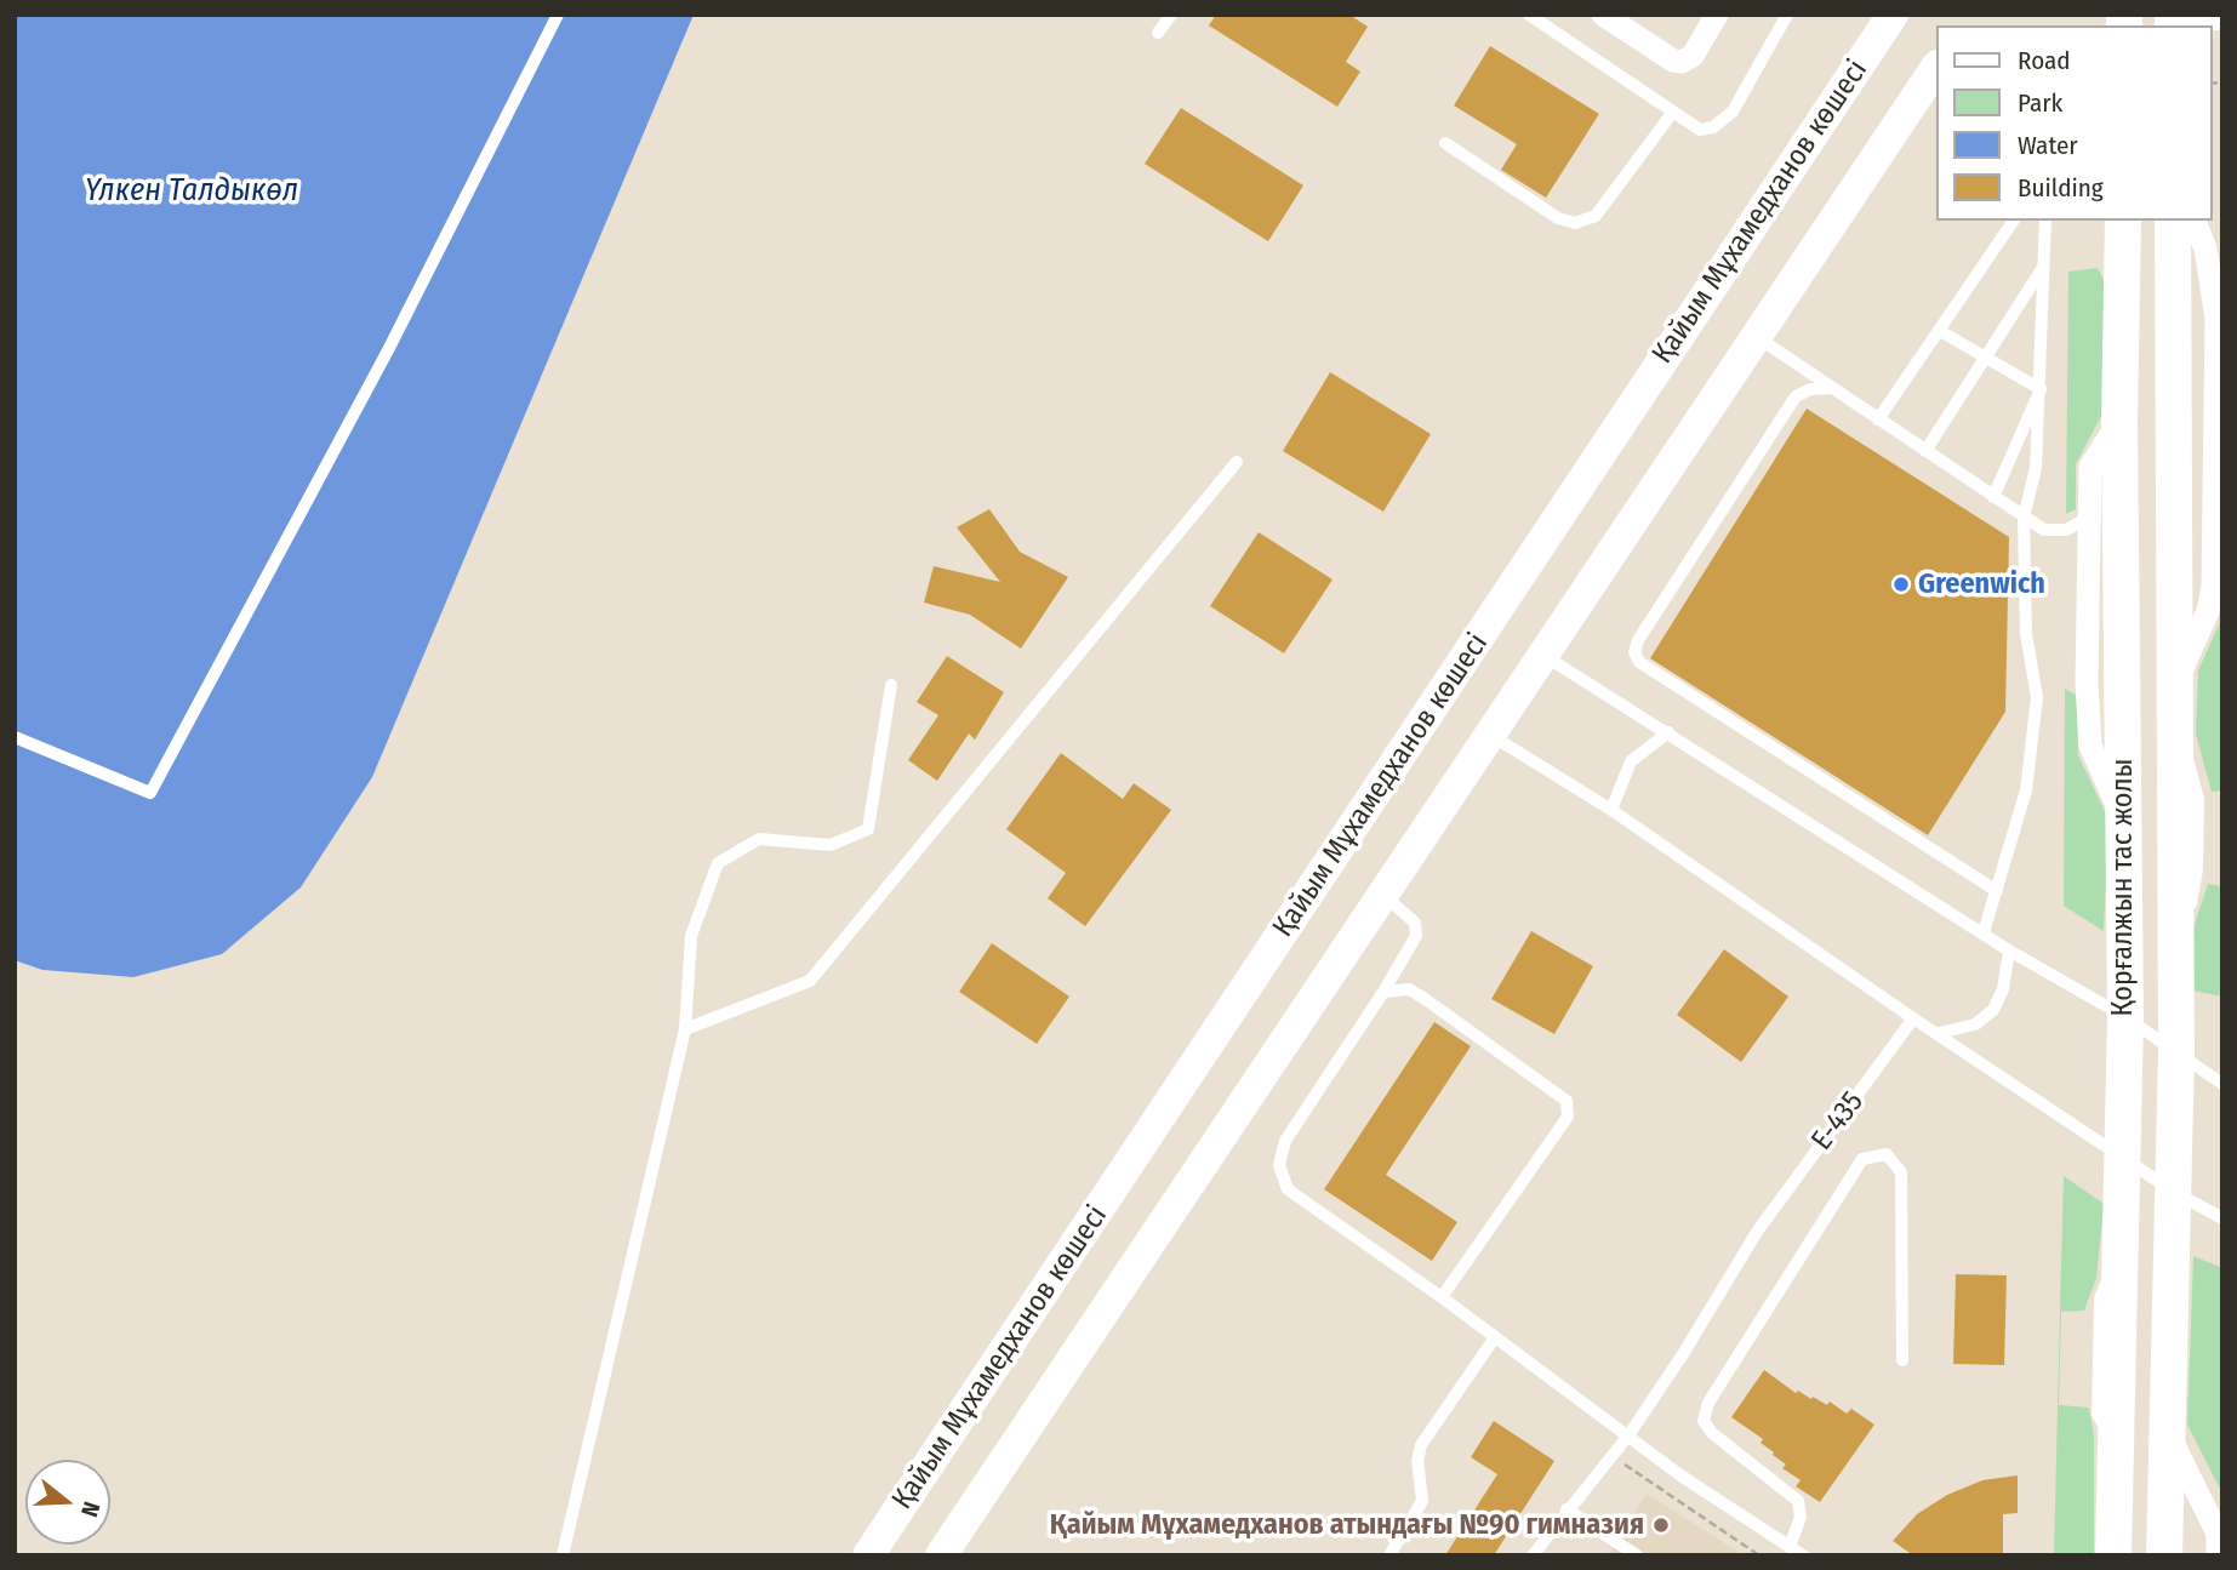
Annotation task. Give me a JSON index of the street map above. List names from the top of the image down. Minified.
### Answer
{"streets":{"main road":["Қайым Мұхамедханов көшесі","Қорғалжын тас жолы"],"lane":["Е-435"]},"water":["Үлкен Талдыкөл"],"places":["Greenwich","Қайым Мұхамедханов атындағы №90 гимназия"],"legend":["Road","Park","Water","Building"],"north":"right"}
